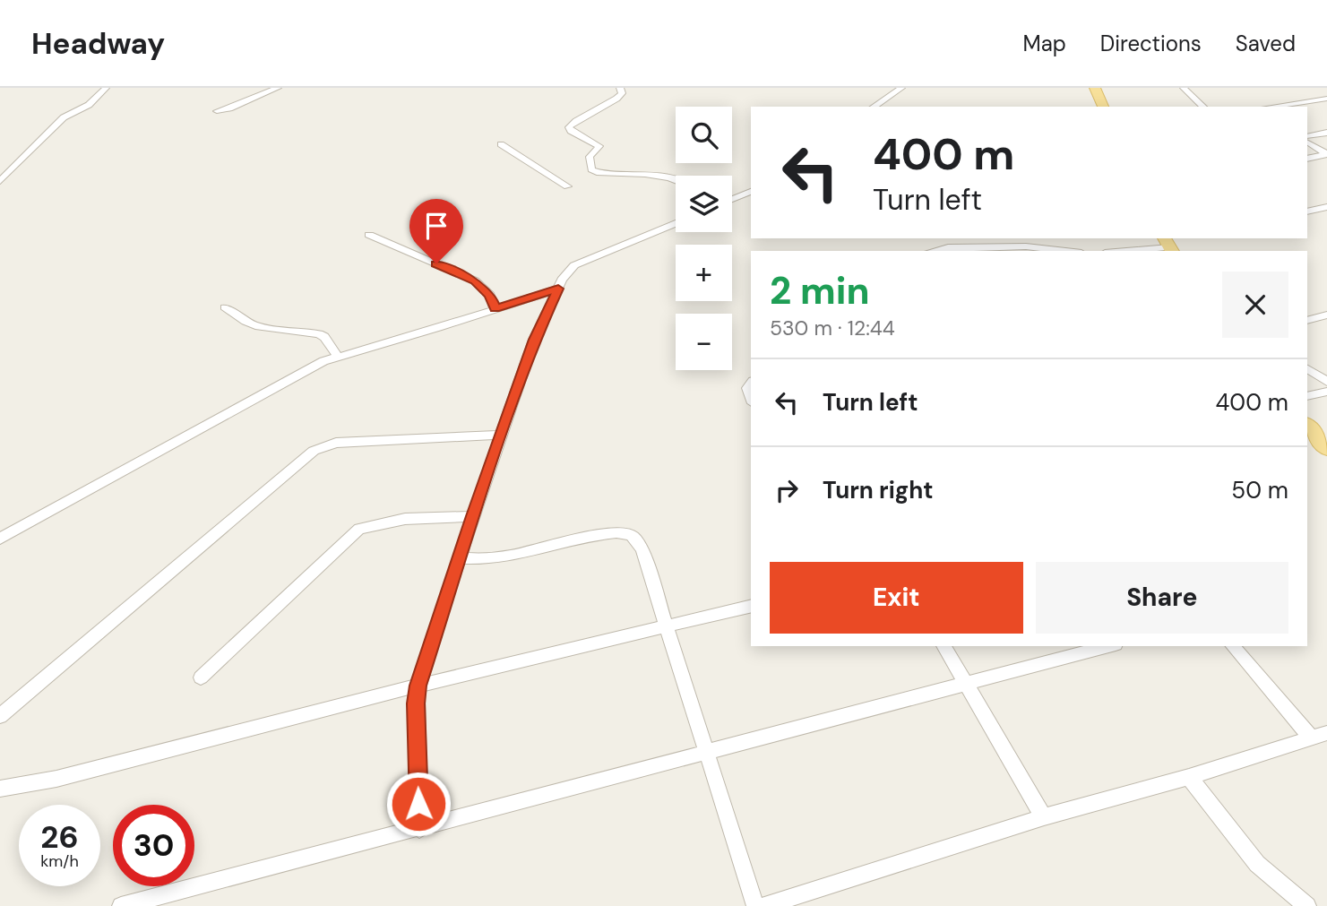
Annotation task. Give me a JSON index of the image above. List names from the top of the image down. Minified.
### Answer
{"page":{"header":"Headway","nav":["Map","Directions","Saved"],"map_buttons":["+","−"],"turn":["400 m","Turn left"],"heading":["2 min","530 m · 12:44"],"list":[{"name":"Turn left","value":"400 m"},{"name":"Turn right","value":"50 m"}],"buttons":["Exit","Share"],"speed":"26 km/h","limit":"30"}}
